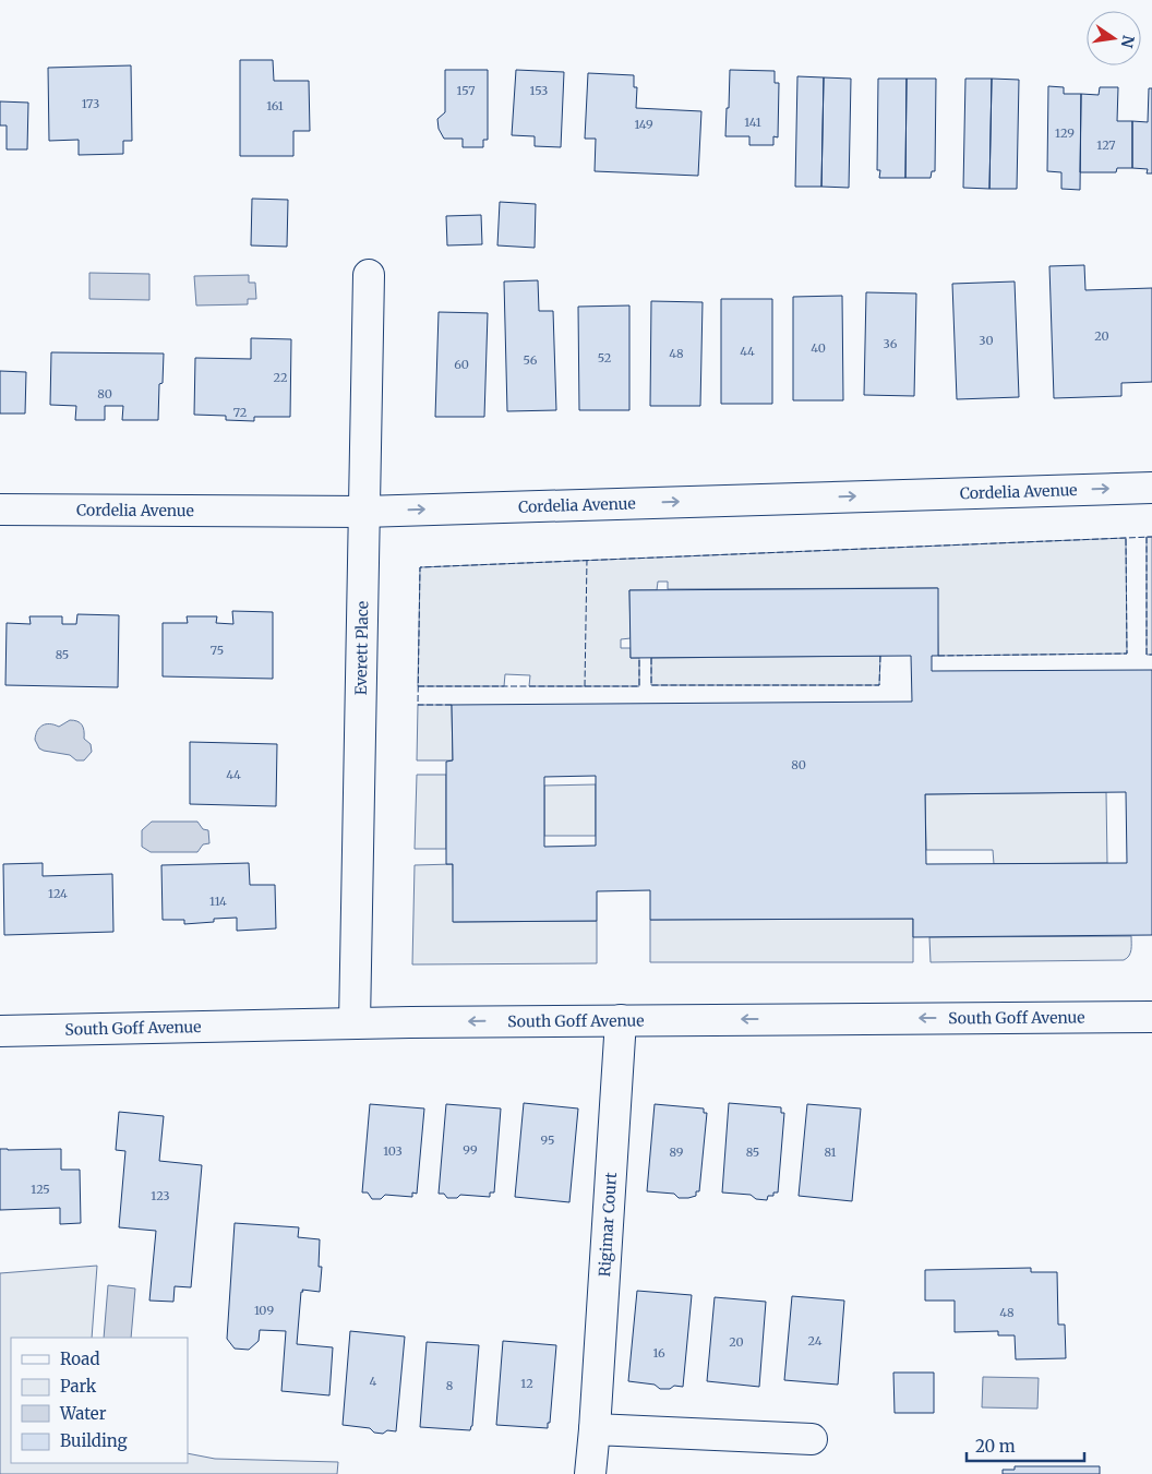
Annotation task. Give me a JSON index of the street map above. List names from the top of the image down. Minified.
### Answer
{"streets":{"street":["Cordelia Avenue","Everett Place","South Goff Avenue","Rigimar Court"]},"crossings":[["Cordelia Avenue","Everett Place"],["Everett Place","South Goff Avenue"],["South Goff Avenue","Rigimar Court"]],"one_way":["Cordelia Avenue","South Goff Avenue"],"house_numbers":["157","153","173","161","141","149","129","127","20","30","36","40","44","48","52","56","60","22","80","72","75","85","80","44","124","114","95","99","103","89","85","81","125","123","109","48","24","20","16","4","12","8"],"legend":["Road","Park","Water","Building"],"scale_bar":"20 m","north":"right"}
